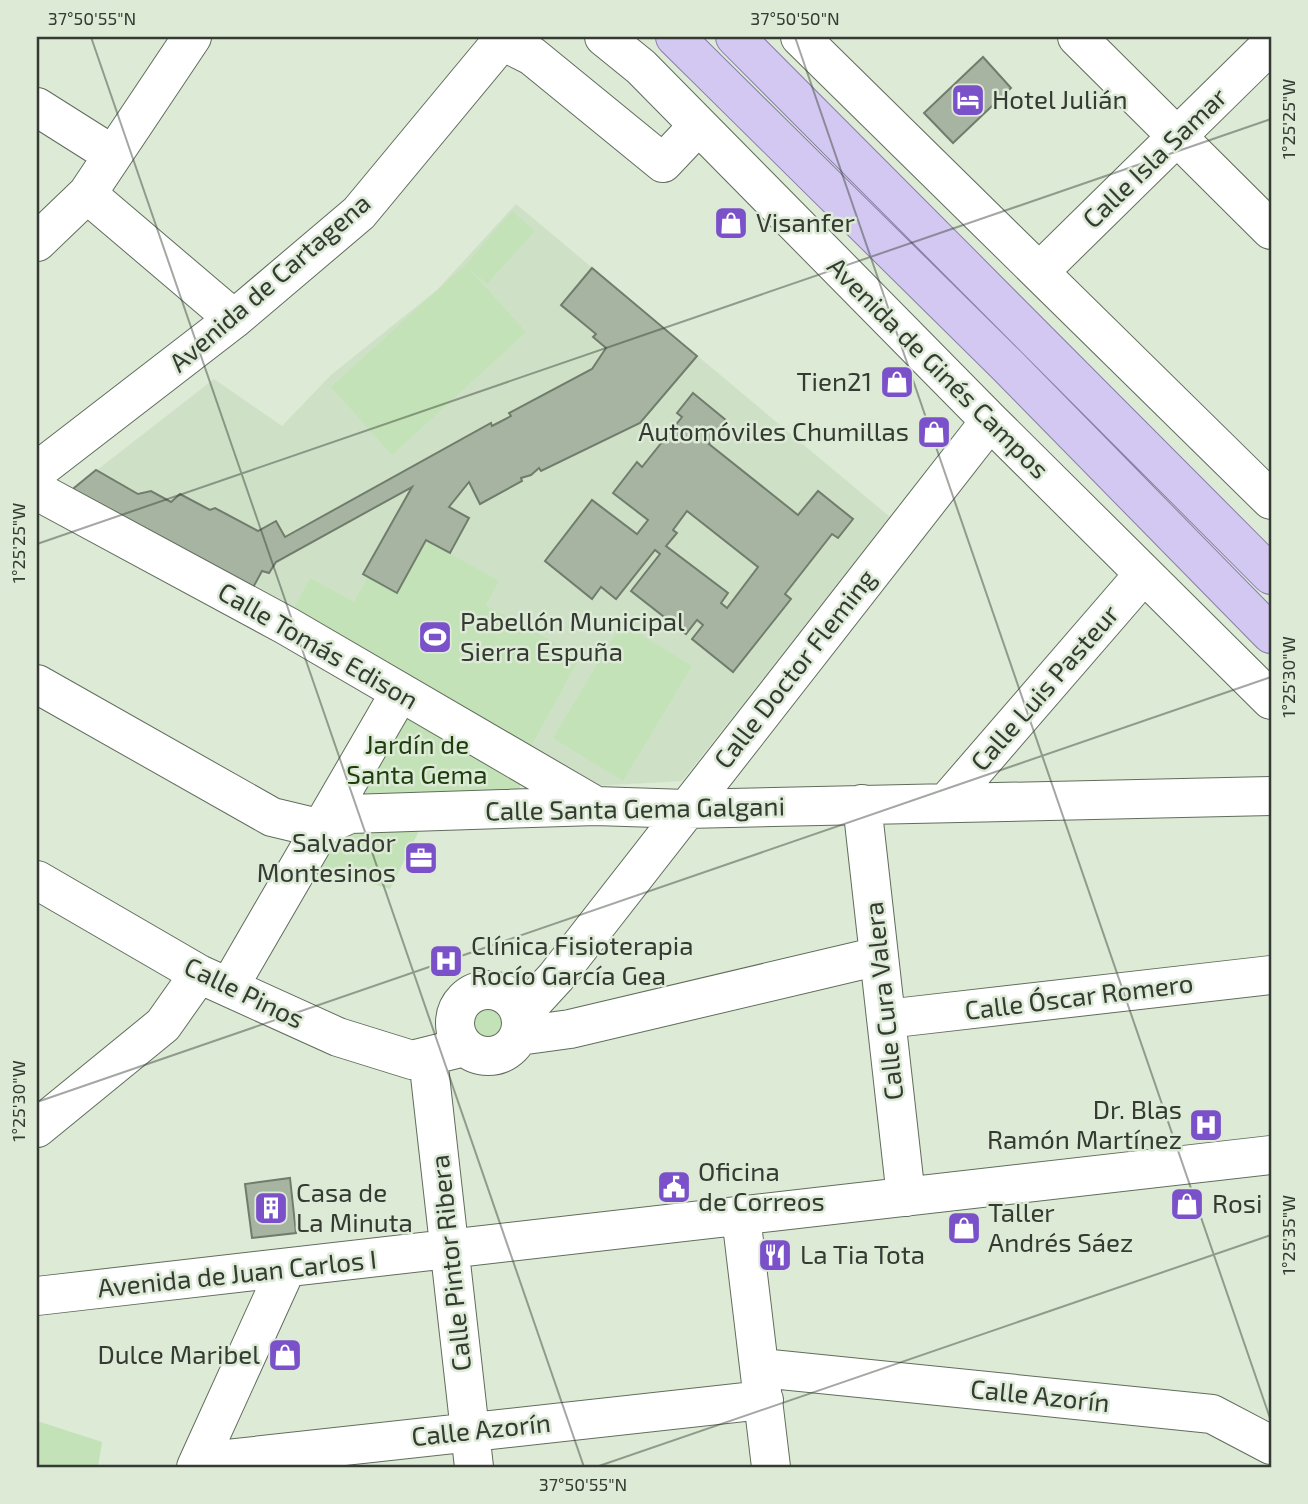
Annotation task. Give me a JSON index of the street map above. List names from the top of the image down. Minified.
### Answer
{"streets":{"main road":["Avenida de Ginés Campos"],"street":["Calle Isla Samar","Avenida de Cartagena","Calle Tomás Edison","Calle Doctor Fleming","Calle Luis Pasteur","Calle Santa Gema Galgani","Calle Pinos","Calle Óscar Romero","Calle Cura Valera","Calle Pintor Ribera","Avenida de Juan Carlos I","Calle Azorín"]},"crossings":[["Avenida de Ginés Campos","Calle Doctor Fleming"],["Avenida de Ginés Campos","Calle Luis Pasteur"],["Calle Tomás Edison","Calle Santa Gema Galgani"],["Calle Doctor Fleming","Calle Santa Gema Galgani"],["Calle Doctor Fleming","Calle Pinos"],["Calle Luis Pasteur","Calle Santa Gema Galgani"],["Calle Santa Gema Galgani","Calle Cura Valera"],["Calle Pinos","Calle Pintor Ribera"],["Calle Óscar Romero","Calle Cura Valera"],["Calle Cura Valera","Avenida de Juan Carlos I"],["Calle Pintor Ribera","Avenida de Juan Carlos I"],["Calle Pintor Ribera","Calle Azorín"]],"parks":["Jardín de Santa Gema"],"places":{"hotel":["Hotel Julián"],"shop":["Visanfer","Tien21","Automóviles Chumillas","Rosi","Taller Andrés Sáez","Dulce Maribel"],"sports":["Pabellón Municipal Sierra Espuña"],"office":["Salvador Montesinos"],"hospital":["Clínica Fisioterapia Rocío García Gea","Dr. Blas Ramón Martínez"],"public building":["Oficina de Correos"],"building":["Casa de La Minuta"],"restaurant":["La Tia Tota"]},"coordinates":["37°50'55\"N","37°50'50\"N","1°25'25\"W","1°25'30\"W","1°25'35\"W"]}
